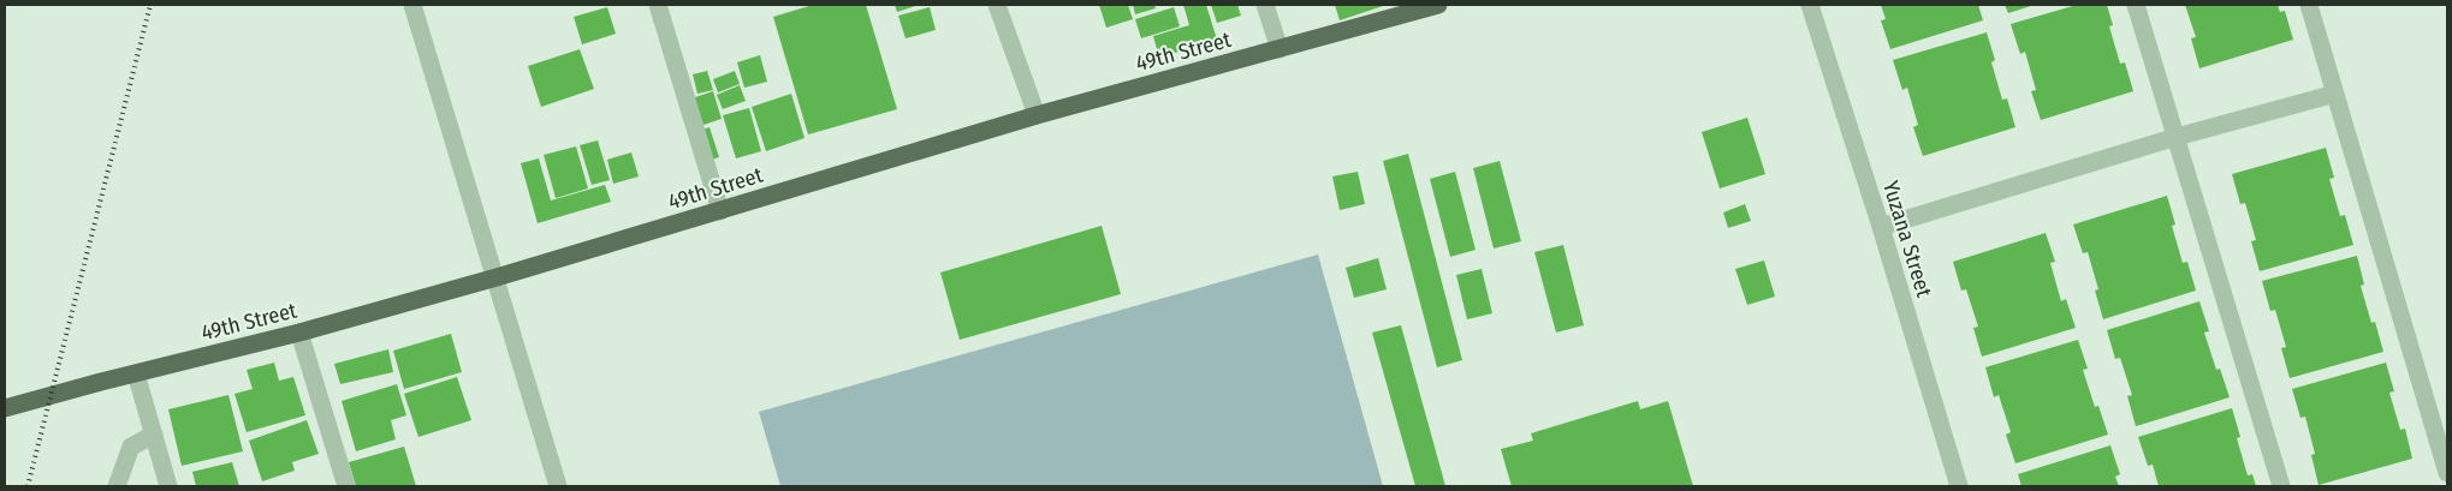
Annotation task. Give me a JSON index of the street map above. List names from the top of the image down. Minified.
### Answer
{"streets":{"main road":["49th Street"],"street":["Yuzana Street"]}}
